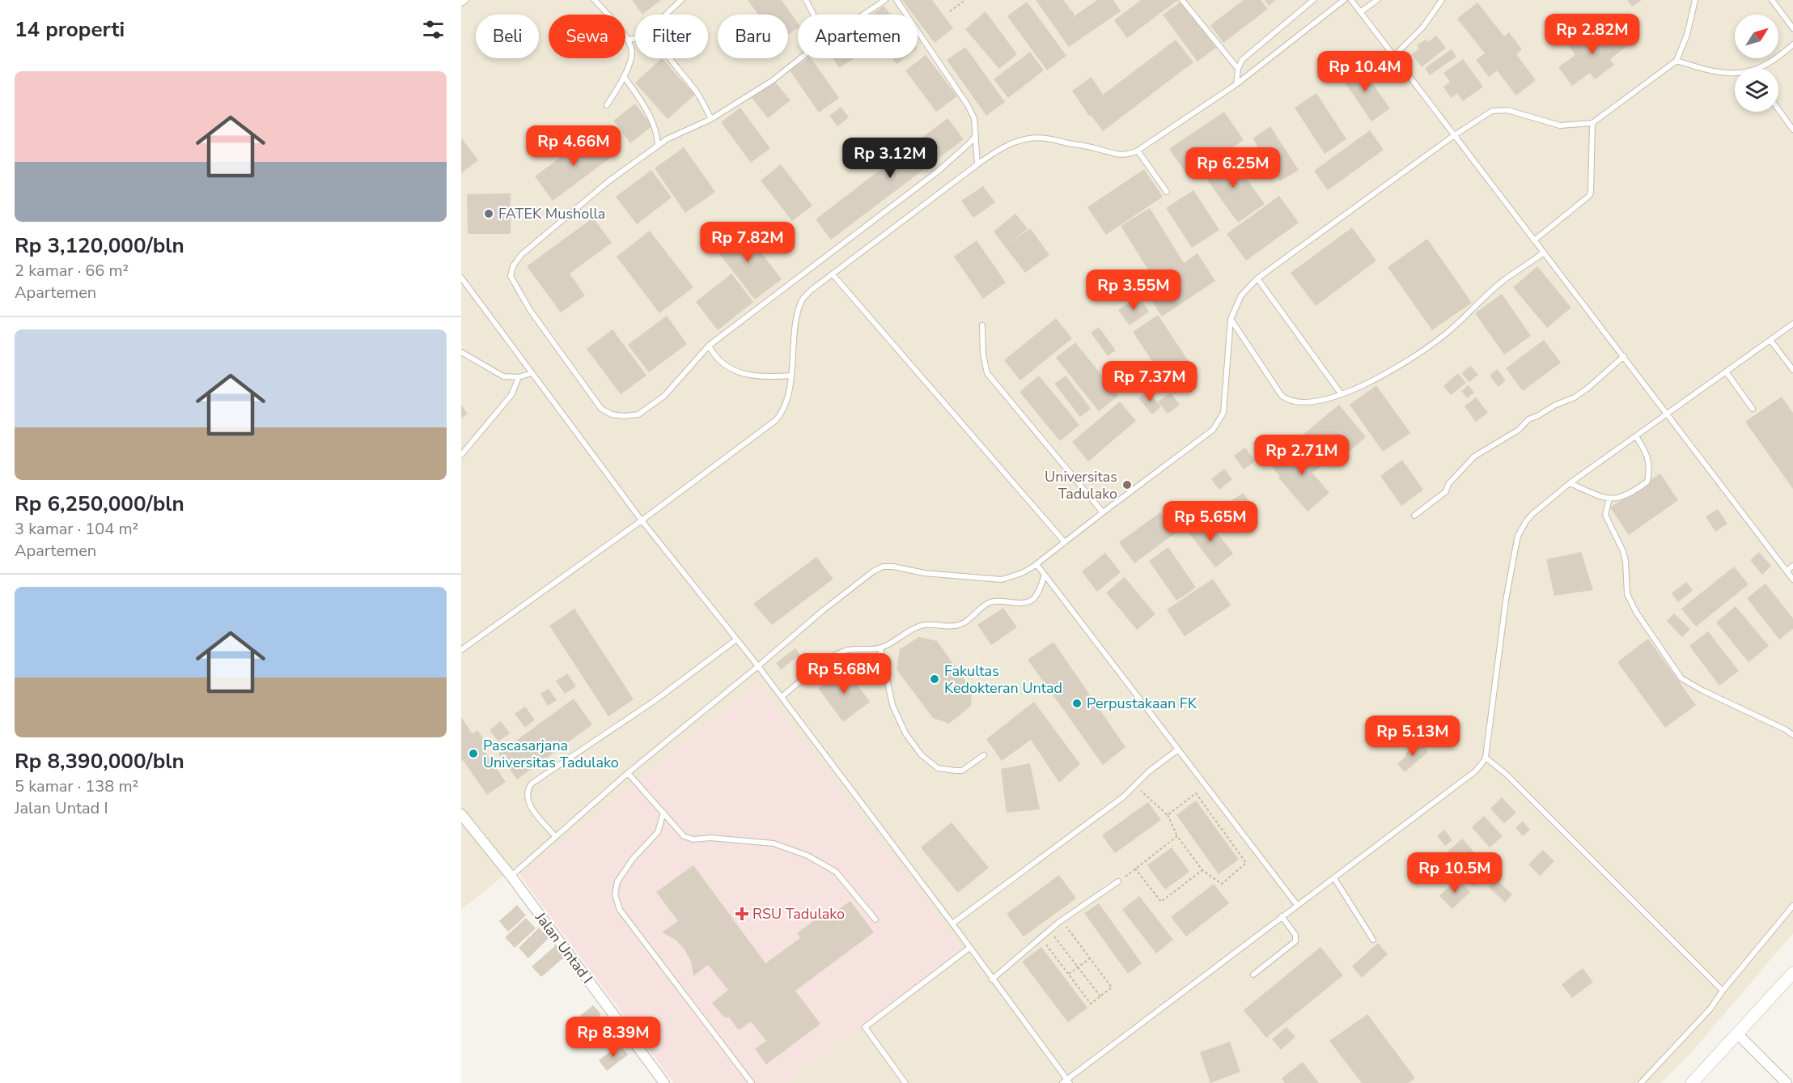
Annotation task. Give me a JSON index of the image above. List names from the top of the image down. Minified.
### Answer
{"streets":{"street":["Jalan Untad I"]},"places":{"other":["FATEK Musholla","Universitas Tadulako","Fakultas Kedokteran Untad","Perpustakaan FK","Pascasarjana Universitas Tadulako"],"health":["RSU Tadulako"]},"north":"top right","page":{"heading":"14 properti","price":["Rp 2.82M","Rp 10.4M","Rp 4.66M","Rp 3.12M","Rp 6.25M","Rp 7.82M","Rp 3.55M","Rp 7.37M","Rp 2.71M","Rp 5.65M","Rp 5.68M","Rp 5.13M","Rp 10.5M","Rp 8.39M"],"chip":["Beli","Sewa","Filter","Baru","Apartemen"],"list":[{"name":"Rp 3,120,000/bln","note":"2 kamar · 66 m² · Apartemen"},{"name":"Rp 6,250,000/bln","note":"3 kamar · 104 m² · Apartemen"},{"name":"Rp 8,390,000/bln","note":"5 kamar · 138 m² · Jalan Untad I"}]}}
